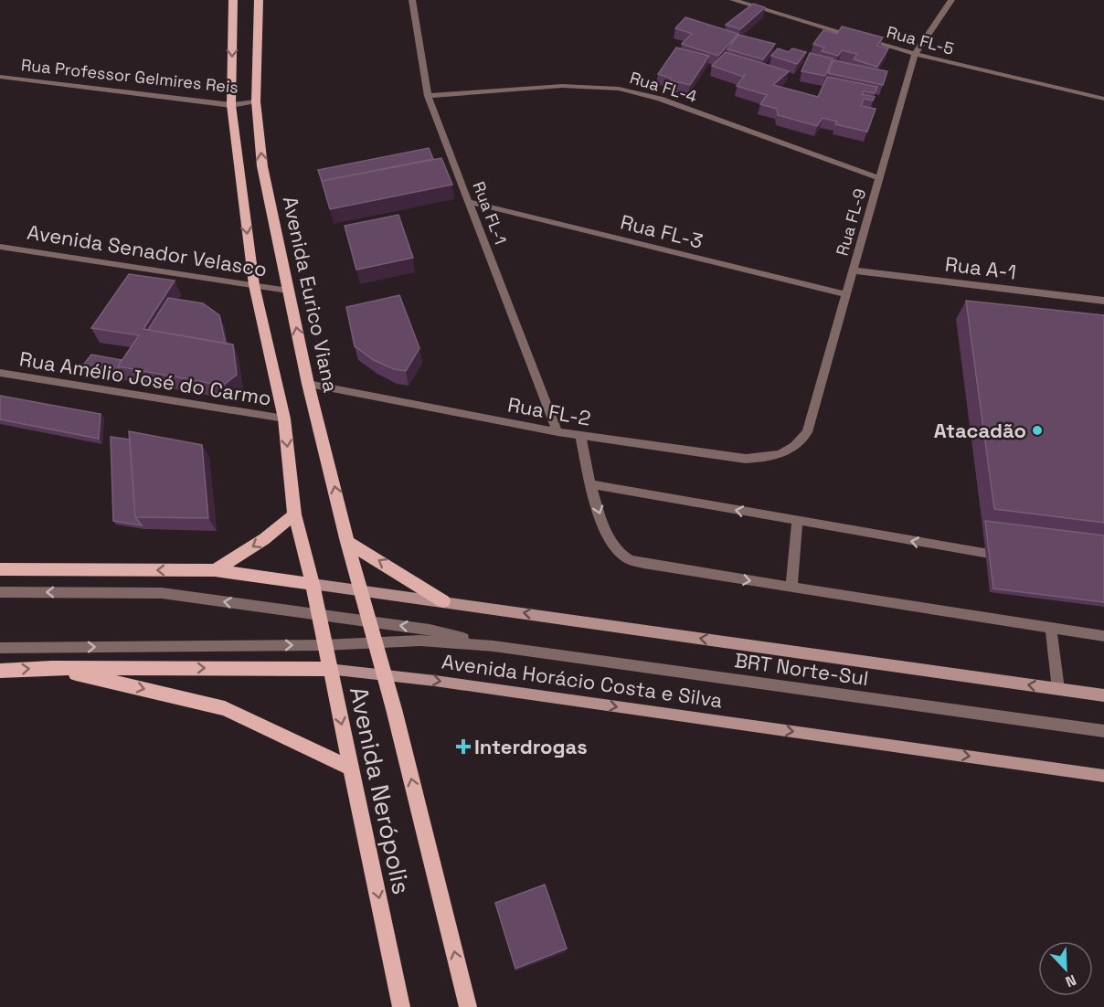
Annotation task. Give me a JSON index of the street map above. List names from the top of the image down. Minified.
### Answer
{"streets":{"main road":["Avenida Eurico Viana","Avenida Horácio Costa e Silva","Avenida Nerópolis"],"street":["Rua FL-5","Rua Professor Gelmires Reis","Rua FL-4","Rua FL-1","Rua FL-9","Rua FL-3","Avenida Senador Velasco","Rua A-1","Rua Amélio José do Carmo","Rua FL-2","BRT Norte-Sul"]},"crossings":[["Rua FL-5","Rua FL-9"],["Rua Professor Gelmires Reis","Avenida Eurico Viana"],["Rua FL-4","Rua FL-1"],["Rua FL-4","Rua FL-9"],["Rua FL-1","Rua FL-3"],["Rua FL-1","Rua FL-2"],["Rua FL-9","Rua FL-3"],["Rua FL-9","Rua A-1"],["Rua FL-9","Rua FL-2"],["Avenida Senador Velasco","Avenida Eurico Viana"],["Avenida Eurico Viana","Rua FL-2"],["Avenida Eurico Viana","Avenida Nerópolis"],["Avenida Horácio Costa e Silva","Avenida Nerópolis"]],"places":{"other":["Atacadão"],"health":["Interdrogas"]},"north":"bottom right"}
